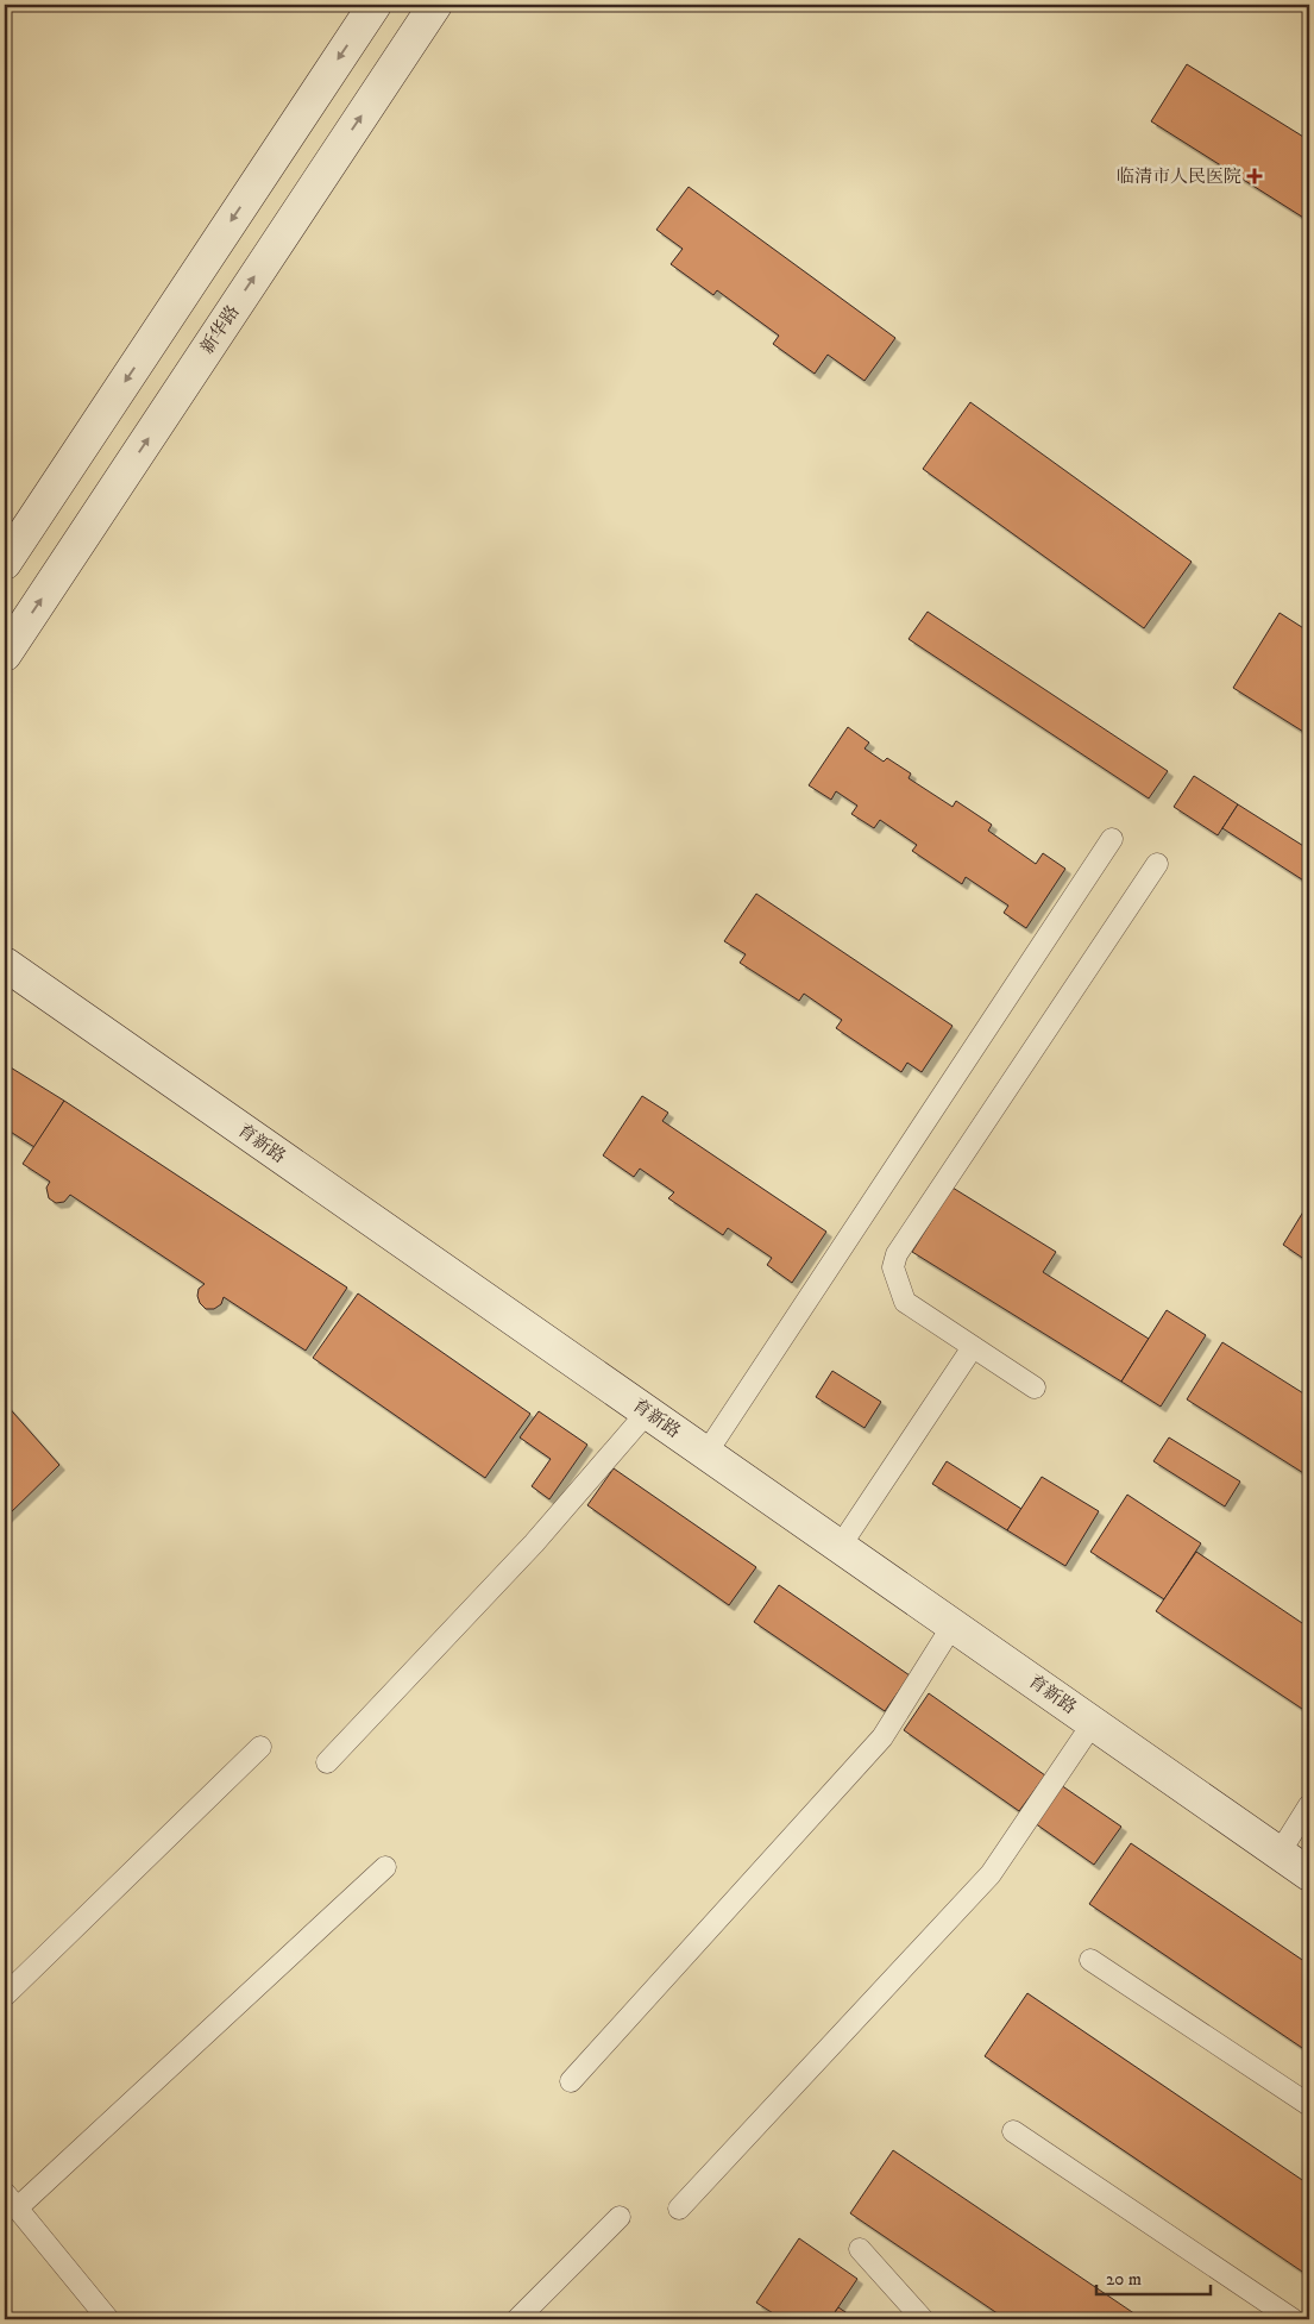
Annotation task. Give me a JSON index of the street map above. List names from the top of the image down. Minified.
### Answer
{"streets":{"street":["新华路","育新路"]},"places":{"health":["临清市人民医院"]},"scale_bar":"20 m"}
